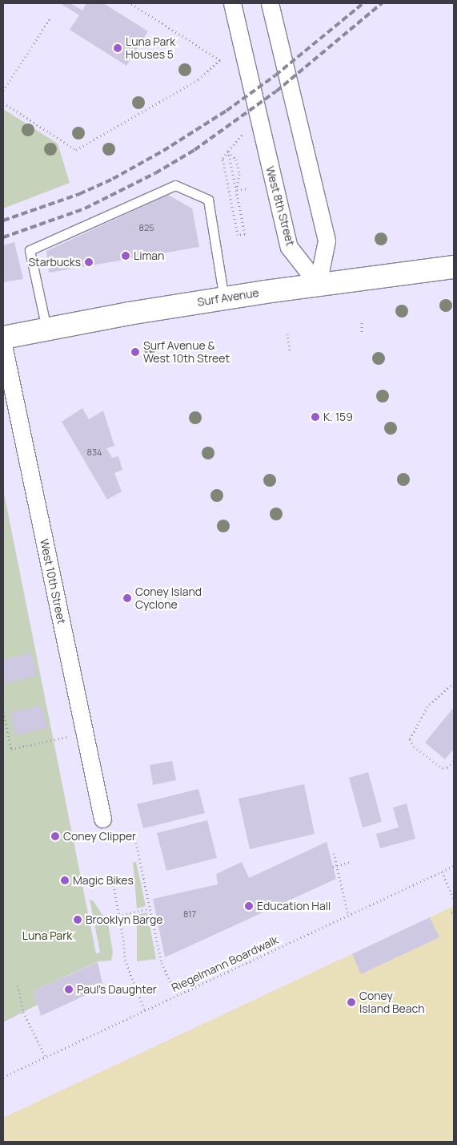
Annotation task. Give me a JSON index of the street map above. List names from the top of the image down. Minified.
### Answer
{"streets":{"main road":["Surf Avenue"],"street":["West 8th Street","West 10th Street"],"path":["Riegelmann Boardwalk"]},"crossings":[["West 8th Street","Surf Avenue"]],"parks":["Luna Park"],"places":["Luna Park Houses 5","Liman","Starbucks","Surf Avenue & West 10th Street","K. 159","Coney Island Cyclone","Coney Clipper","Magic Bikes","Education Hall","Brooklyn Barge","Paul's Daughter","Coney Island Beach"],"house_numbers":["825","834","817"]}
